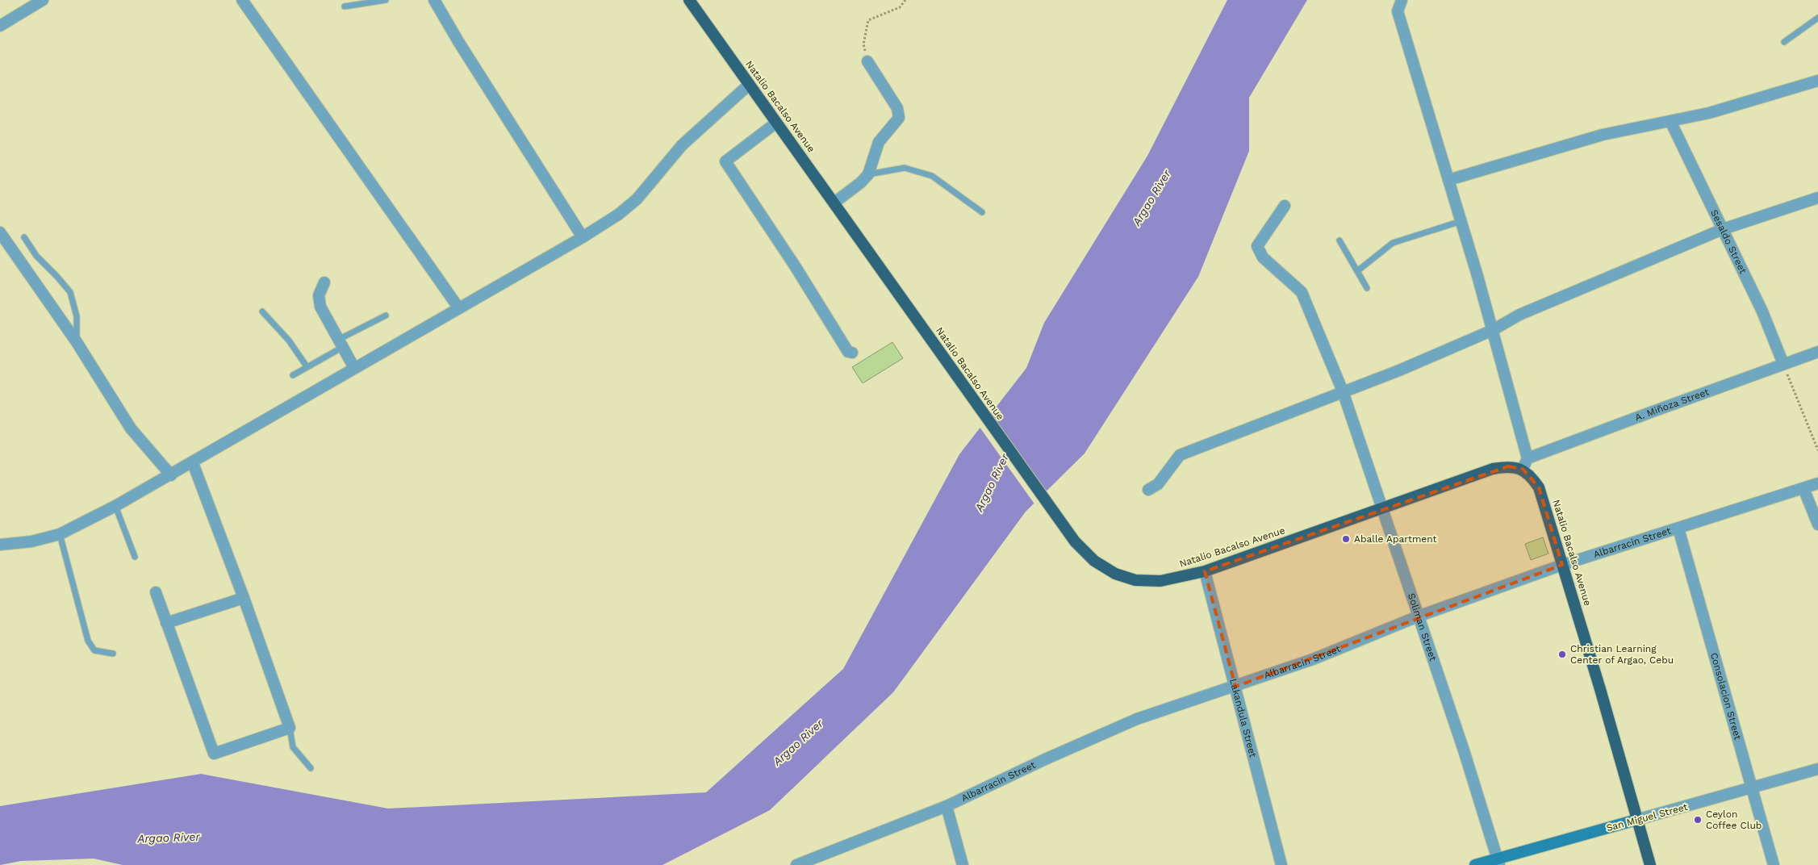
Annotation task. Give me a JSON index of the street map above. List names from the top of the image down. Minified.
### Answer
{"streets":{"highway":["Natalio Bacalso Avenue"],"main road":["San Miguel Street"],"street":["Sesaldo Street","A. Miñoza Street","Albarracin Street","Soliman Street","Consolacion Street","Lakandula Street"]},"crossings":[["Natalio Bacalso Avenue","Albarracin Street"],["Natalio Bacalso Avenue","Soliman Street"],["Natalio Bacalso Avenue","Lakandula Street"],["Natalio Bacalso Avenue","San Miguel Street"],["Sesaldo Street","A. Miñoza Street"],["Albarracin Street","Soliman Street"],["Albarracin Street","Consolacion Street"],["Albarracin Street","Lakandula Street"],["Soliman Street","San Miguel Street"],["Consolacion Street","San Miguel Street"]],"water":["Argao River"],"places":["Aballe Apartment","Christian Learning Center of Argao, Cebu","Ceylon Coffee Club"]}
